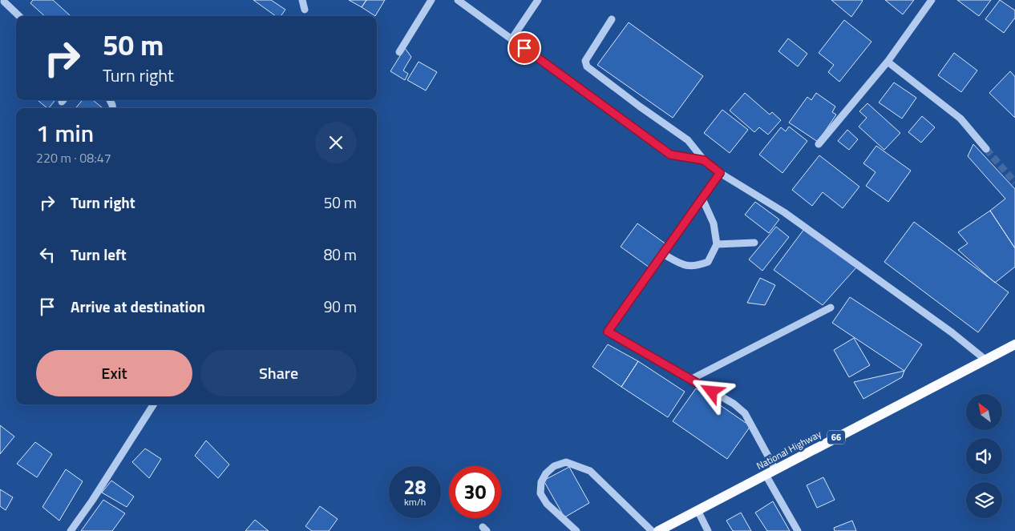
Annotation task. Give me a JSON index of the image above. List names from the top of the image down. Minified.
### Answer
{"streets":{"main road":["66","National Highway"]},"north":"top left","page":{"turn":["50 m","Turn right"],"heading":["1 min","220 m · 08:47"],"list":[{"name":"Turn right","value":"50 m"},{"name":"Turn left","value":"80 m"},{"name":"Arrive at destination","value":"90 m"}],"buttons":["Exit","Share"],"speed":"28 km/h","limit":"30"}}
